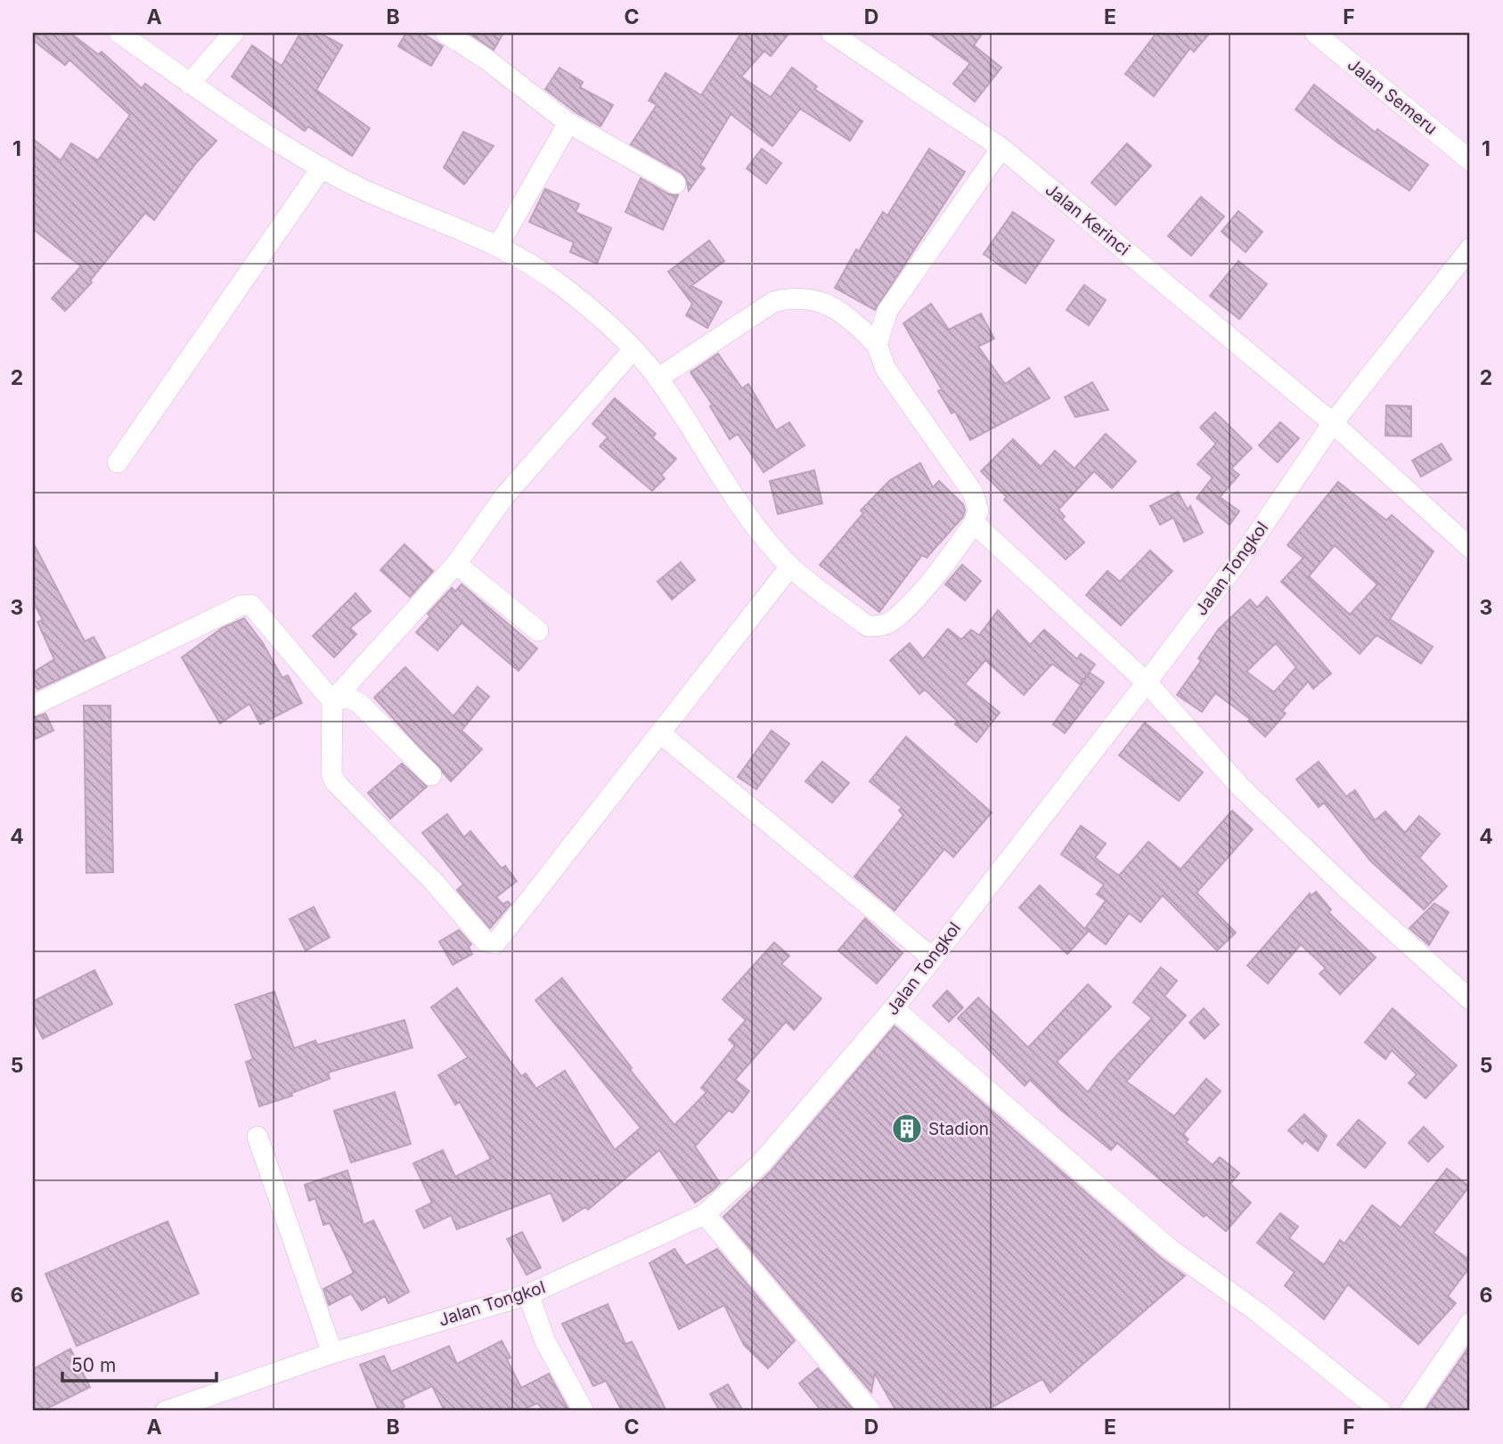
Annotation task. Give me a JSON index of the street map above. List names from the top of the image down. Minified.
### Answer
{"streets":{"street":["Jalan Semeru","Jalan Kerinci","Jalan Tongkol"]},"crossings":[["Jalan Kerinci","Jalan Tongkol"]],"places":{"building":["Stadion"]},"scale_bar":"50 m","grid":{"columns":["A","B","C","D","E","F"],"rows":["1","2","3","4","5","6"]}}
